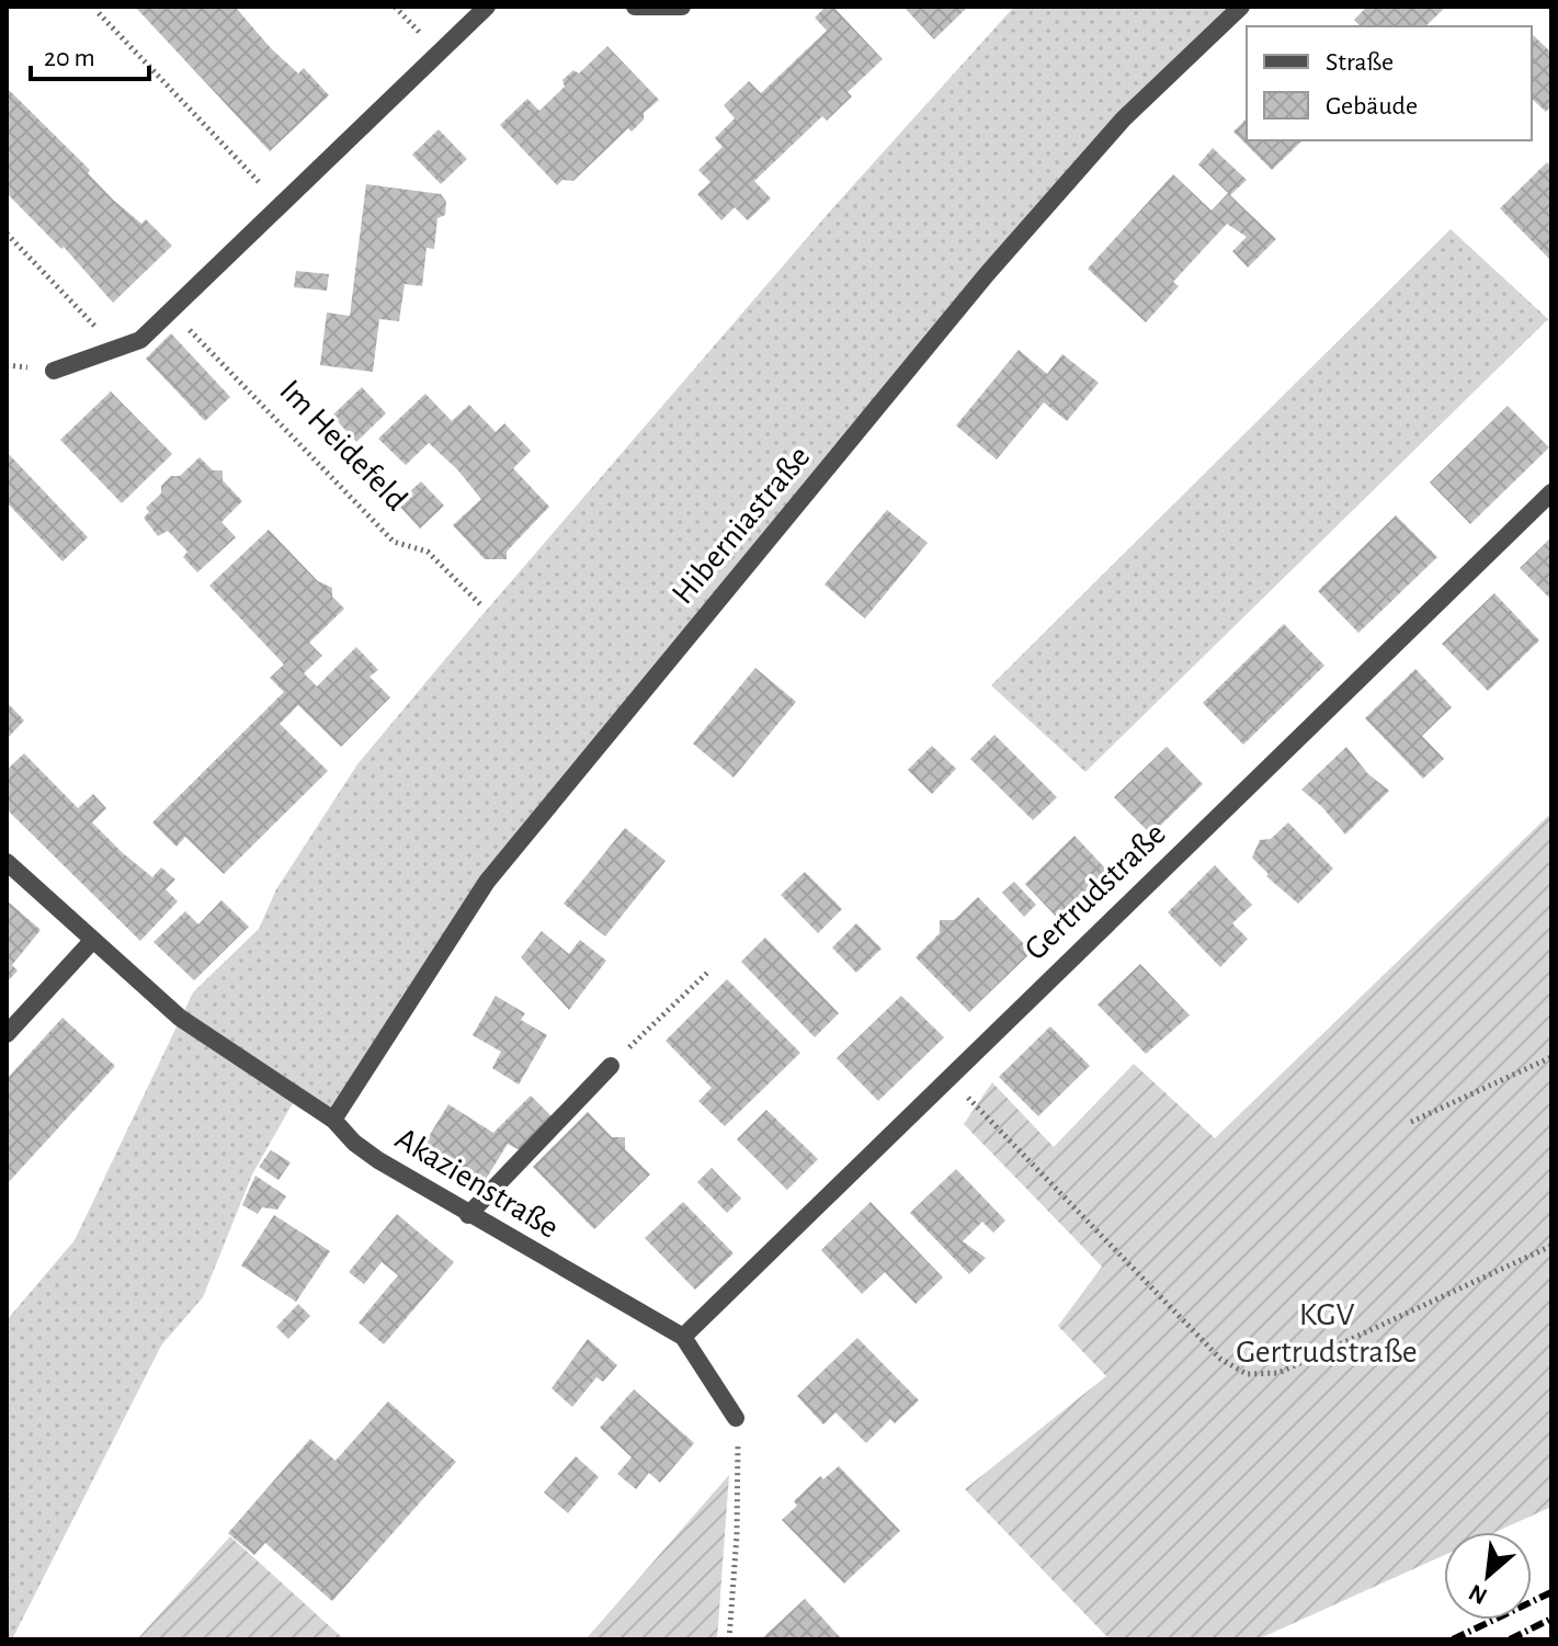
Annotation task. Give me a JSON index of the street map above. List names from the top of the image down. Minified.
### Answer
{"streets":{"street":["Hiberniastraße","Gertrudstraße","Akazienstraße"],"path":["Im Heidefeld"]},"crossings":[["Hiberniastraße","Akazienstraße"],["Gertrudstraße","Akazienstraße"]],"parks":["KGV Gertrudstraße"],"legend":["Straße","Gebäude"],"scale_bar":"20 m","north":"bottom left"}
